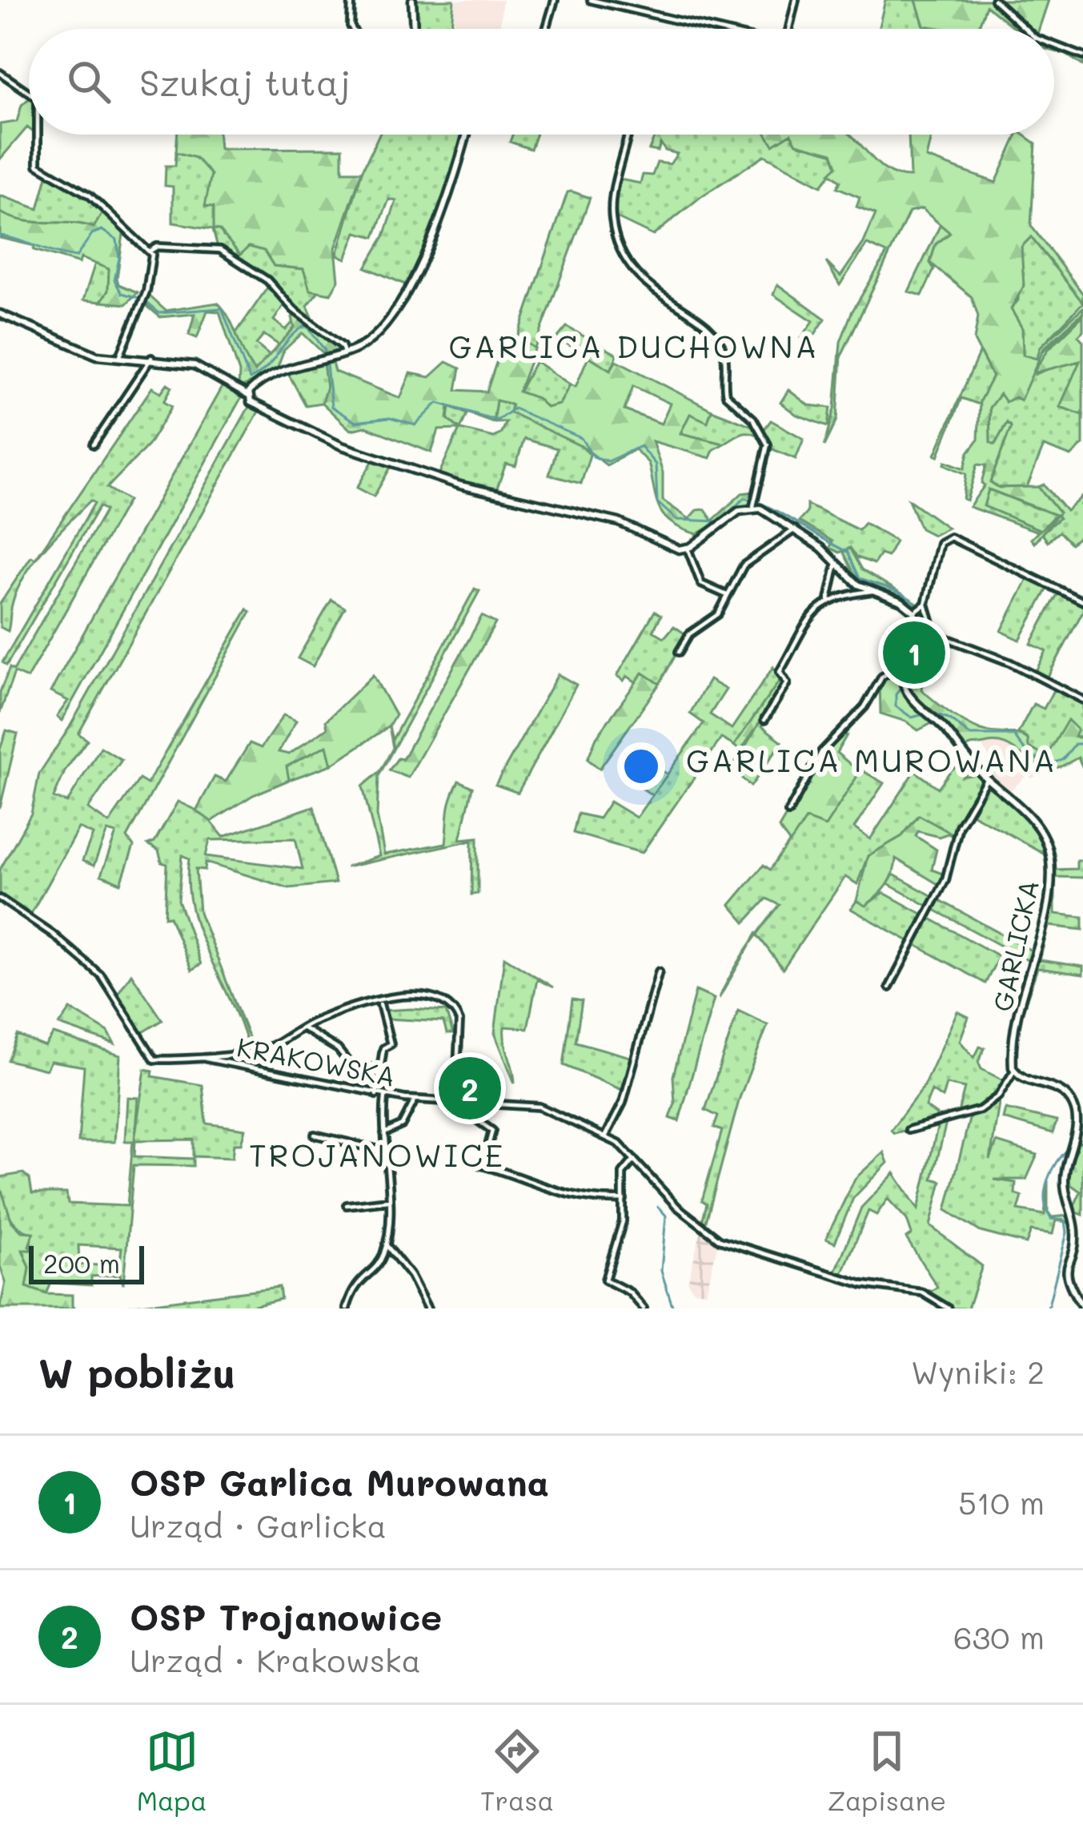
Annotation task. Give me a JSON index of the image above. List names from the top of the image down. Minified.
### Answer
{"streets":{"street":["GARLICKA","KRAKOWSKA"]},"districts":["GARLICA DUCHOWNA","GARLICA MUROWANA","TROJANOWICE"],"scale_bar":"200 m","page":{"search":"Szukaj tutaj","pins":["1","2"],"scale":"200 m","heading":["W pobliżu","Wyniki: 2"],"list":[{"mark":"1","name":"OSP Garlica Murowana","note":"Urząd · Garlicka","value":"510 m"},{"mark":"2","name":"OSP Trojanowice","note":"Urząd · Krakowska","value":"630 m"}],"nav":["Mapa","Trasa","Zapisane"]}}
